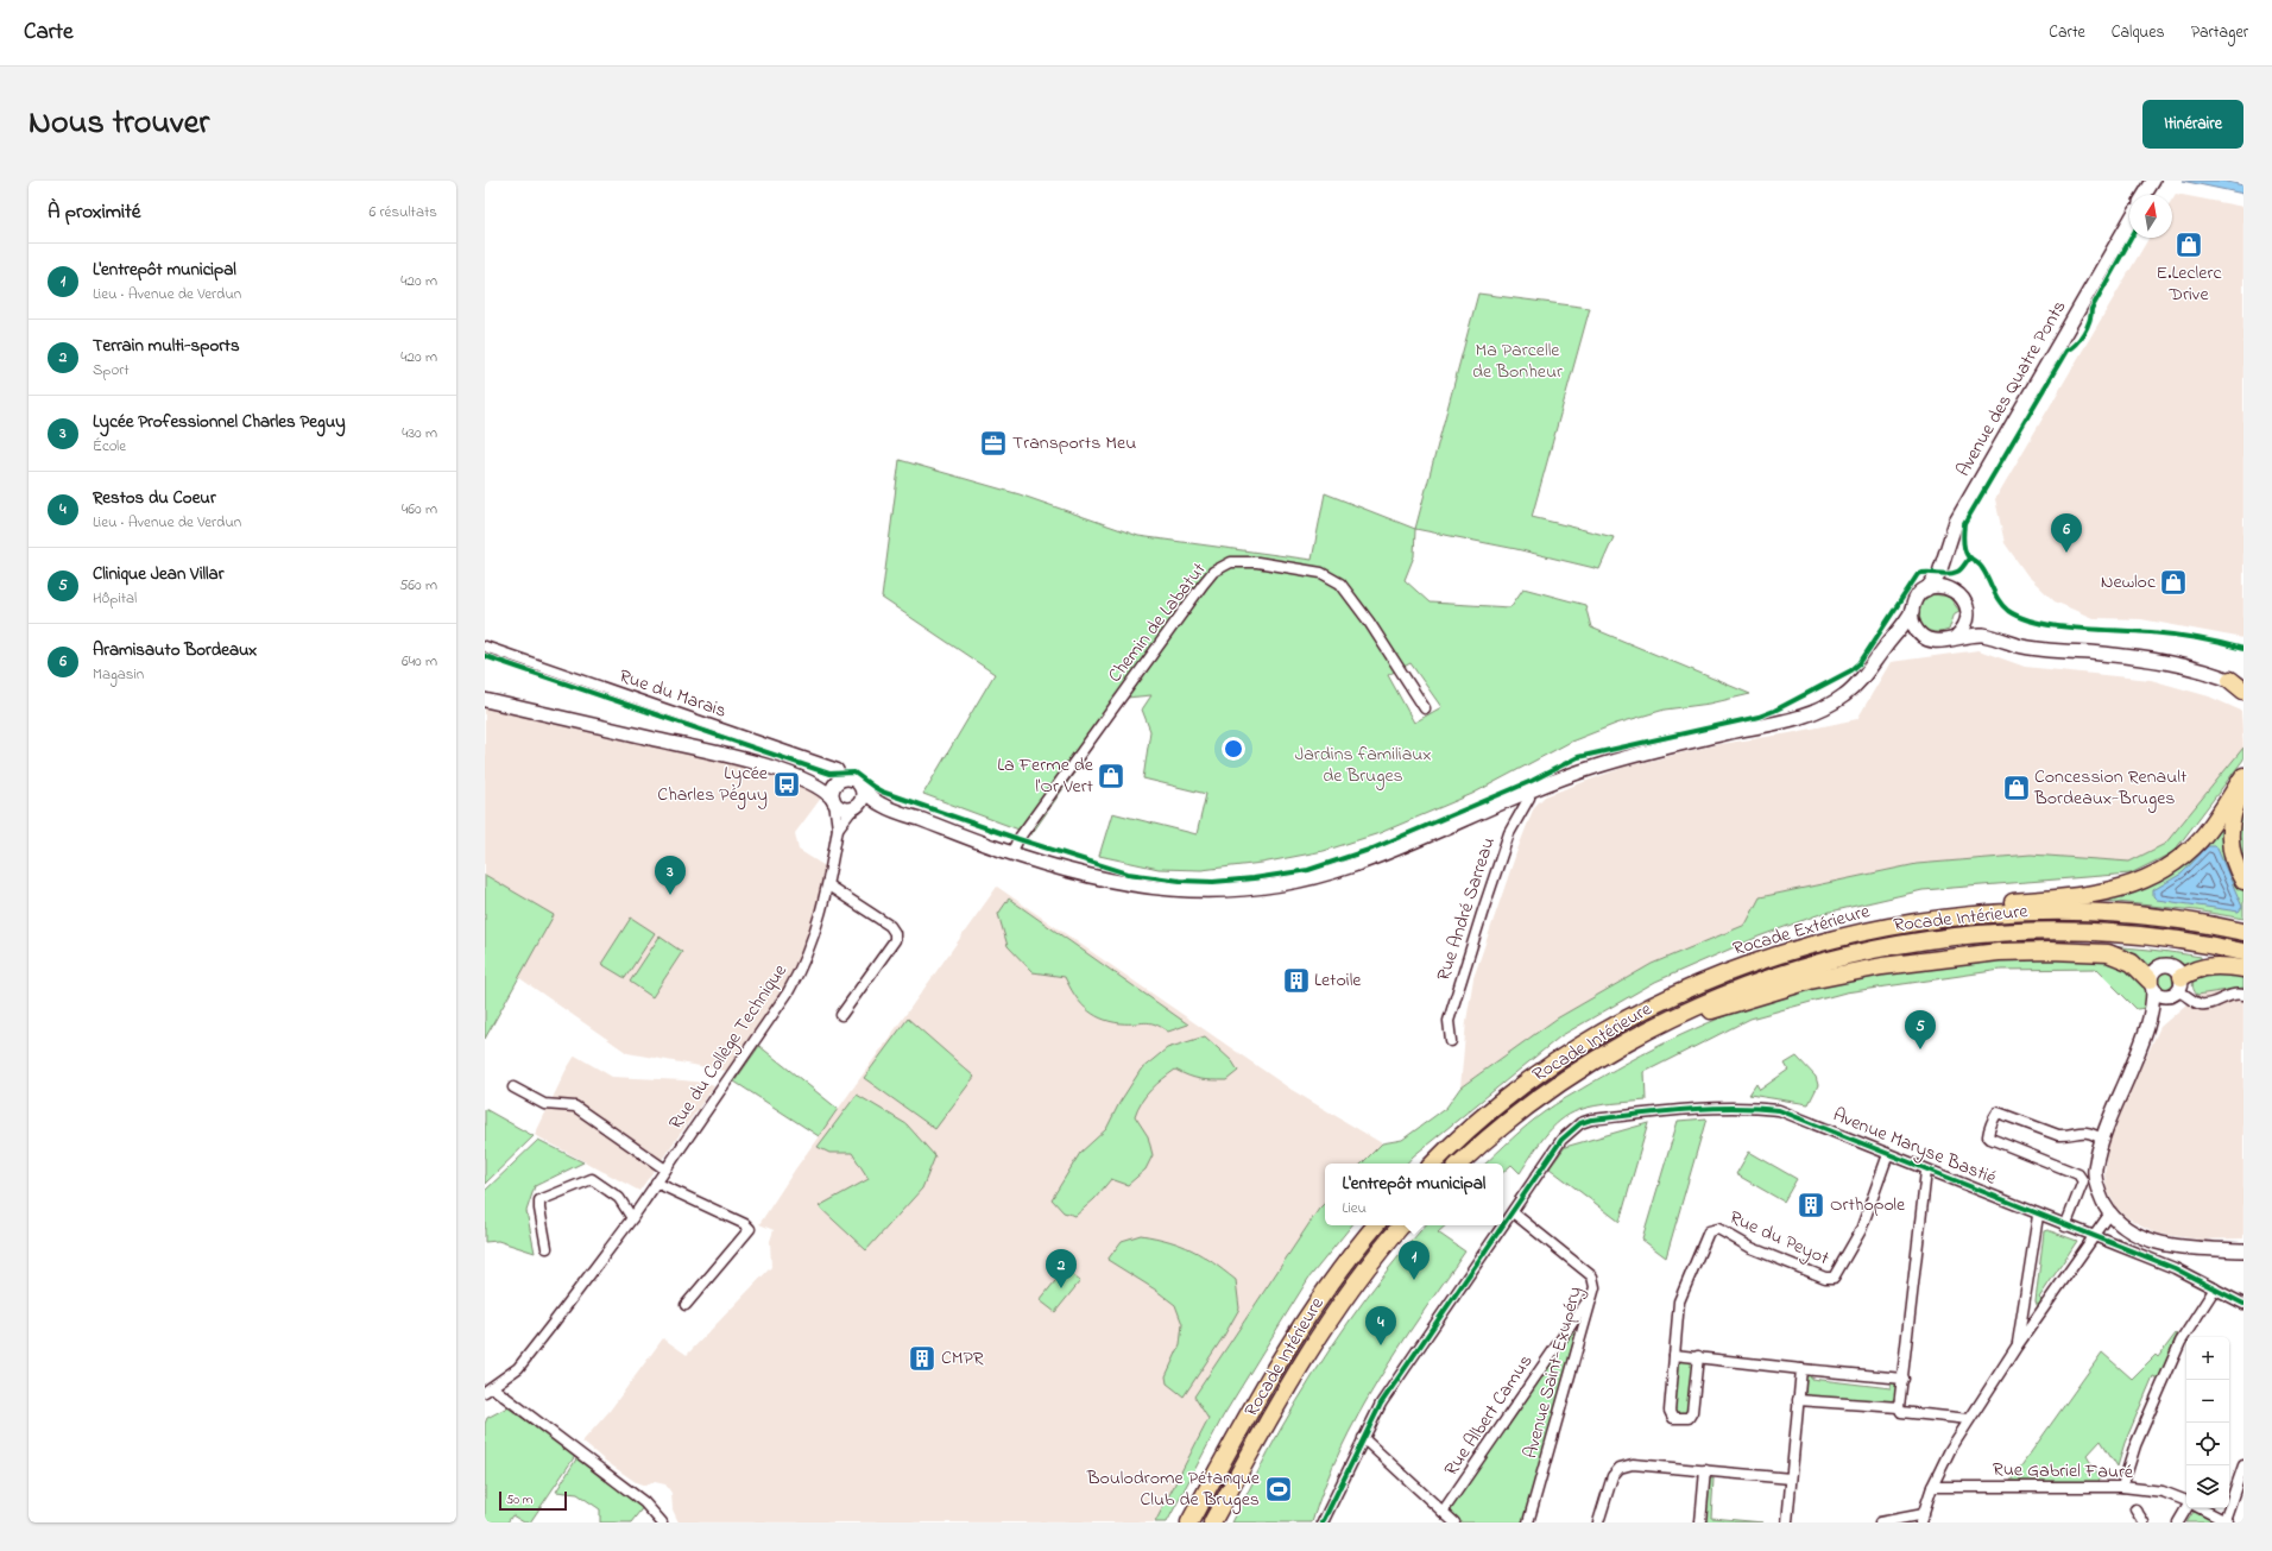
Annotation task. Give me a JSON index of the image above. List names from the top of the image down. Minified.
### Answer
{"streets":{"highway":["Rocade Intérieure","Rocade Extérieure"],"street":["Avenue des Quatre Ponts","Chemin de Labatut","Rue du Marais","Rue André Sarreau","Rue du Collège Technique","Avenue Maryse Bastié","Rue du Peyot","Avenue Saint-Exupéry","Rue Albert Camus","Rue Gabriel Fauré"]},"crossings":[["Rue du Marais","Rue du Collège Technique"],["Avenue Maryse Bastié","Rue du Peyot"],["Avenue Maryse Bastié","Avenue Saint-Exupéry"],["Avenue Saint-Exupéry","Rue Albert Camus"]],"parks":["Ma Parcelle de Bonheur","Jardins familiaux de Bruges"],"places":{"shop":["E.Leclerc Drive","Newloc","La Ferme de l'Or Vert","Concession Renault Bordeaux-Bruges"],"office":["Transports Meu"],"bus stop":["Lycée Charles Péguy"],"building":["Letoile","Orthopole","CMPR"],"sports":["Boulodrome Pétanque Club de Bruges"]},"scale_bar":"50 m","north":"top","page":{"header":"Carte","nav":["Carte","Calques","Partager"],"title":"Nous trouver","buttons":"Itinéraire","heading":["À proximité","6 résultats"],"list":[{"mark":"1","name":"L'entrepôt municipal","note":"Lieu · Avenue de Verdun","value":"420 m"},{"mark":"2","name":"Terrain multi-sports","note":"Sport","value":"420 m"},{"mark":"3","name":"Lycée Professionnel Charles Peguy","note":"École","value":"430 m"},{"mark":"4","name":"Restos du Coeur","note":"Lieu · Avenue de Verdun","value":"460 m"},{"mark":"5","name":"Clinique Jean Villar","note":"Hôpital","value":"560 m"},{"mark":"6","name":"Aramisauto Bordeaux","note":"Magasin","value":"640 m"}],"pins":["6","3","5","1","2","4"],"popup":["L'entrepôt municipal","Lieu"],"map_buttons":["+","−"],"scale":"50 m"}}
